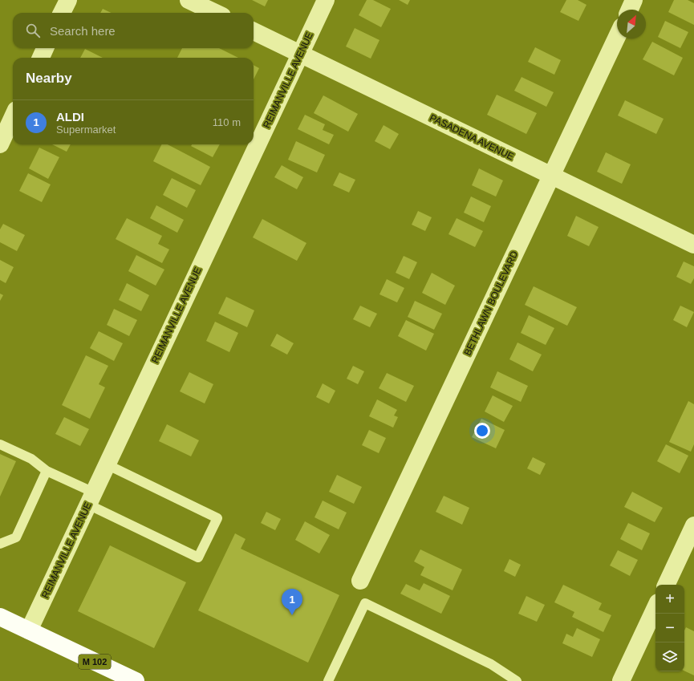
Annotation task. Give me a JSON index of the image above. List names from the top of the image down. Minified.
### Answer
{"streets":{"highway":["M 102"],"street":["REIMANVILLE AVENUE","PASADENA AVENUE","BETHLAWN BOULEVARD"]},"crossings":[["REIMANVILLE AVENUE","PASADENA AVENUE"],["REIMANVILLE AVENUE","M 102"],["PASADENA AVENUE","BETHLAWN BOULEVARD"]],"north":"top right","page":{"search":"Search here","heading":"Nearby","list":[{"mark":"1","name":"ALDI","note":"Supermarket","value":"110 m"}],"map_buttons":["+","−"],"pins":"1"}}
